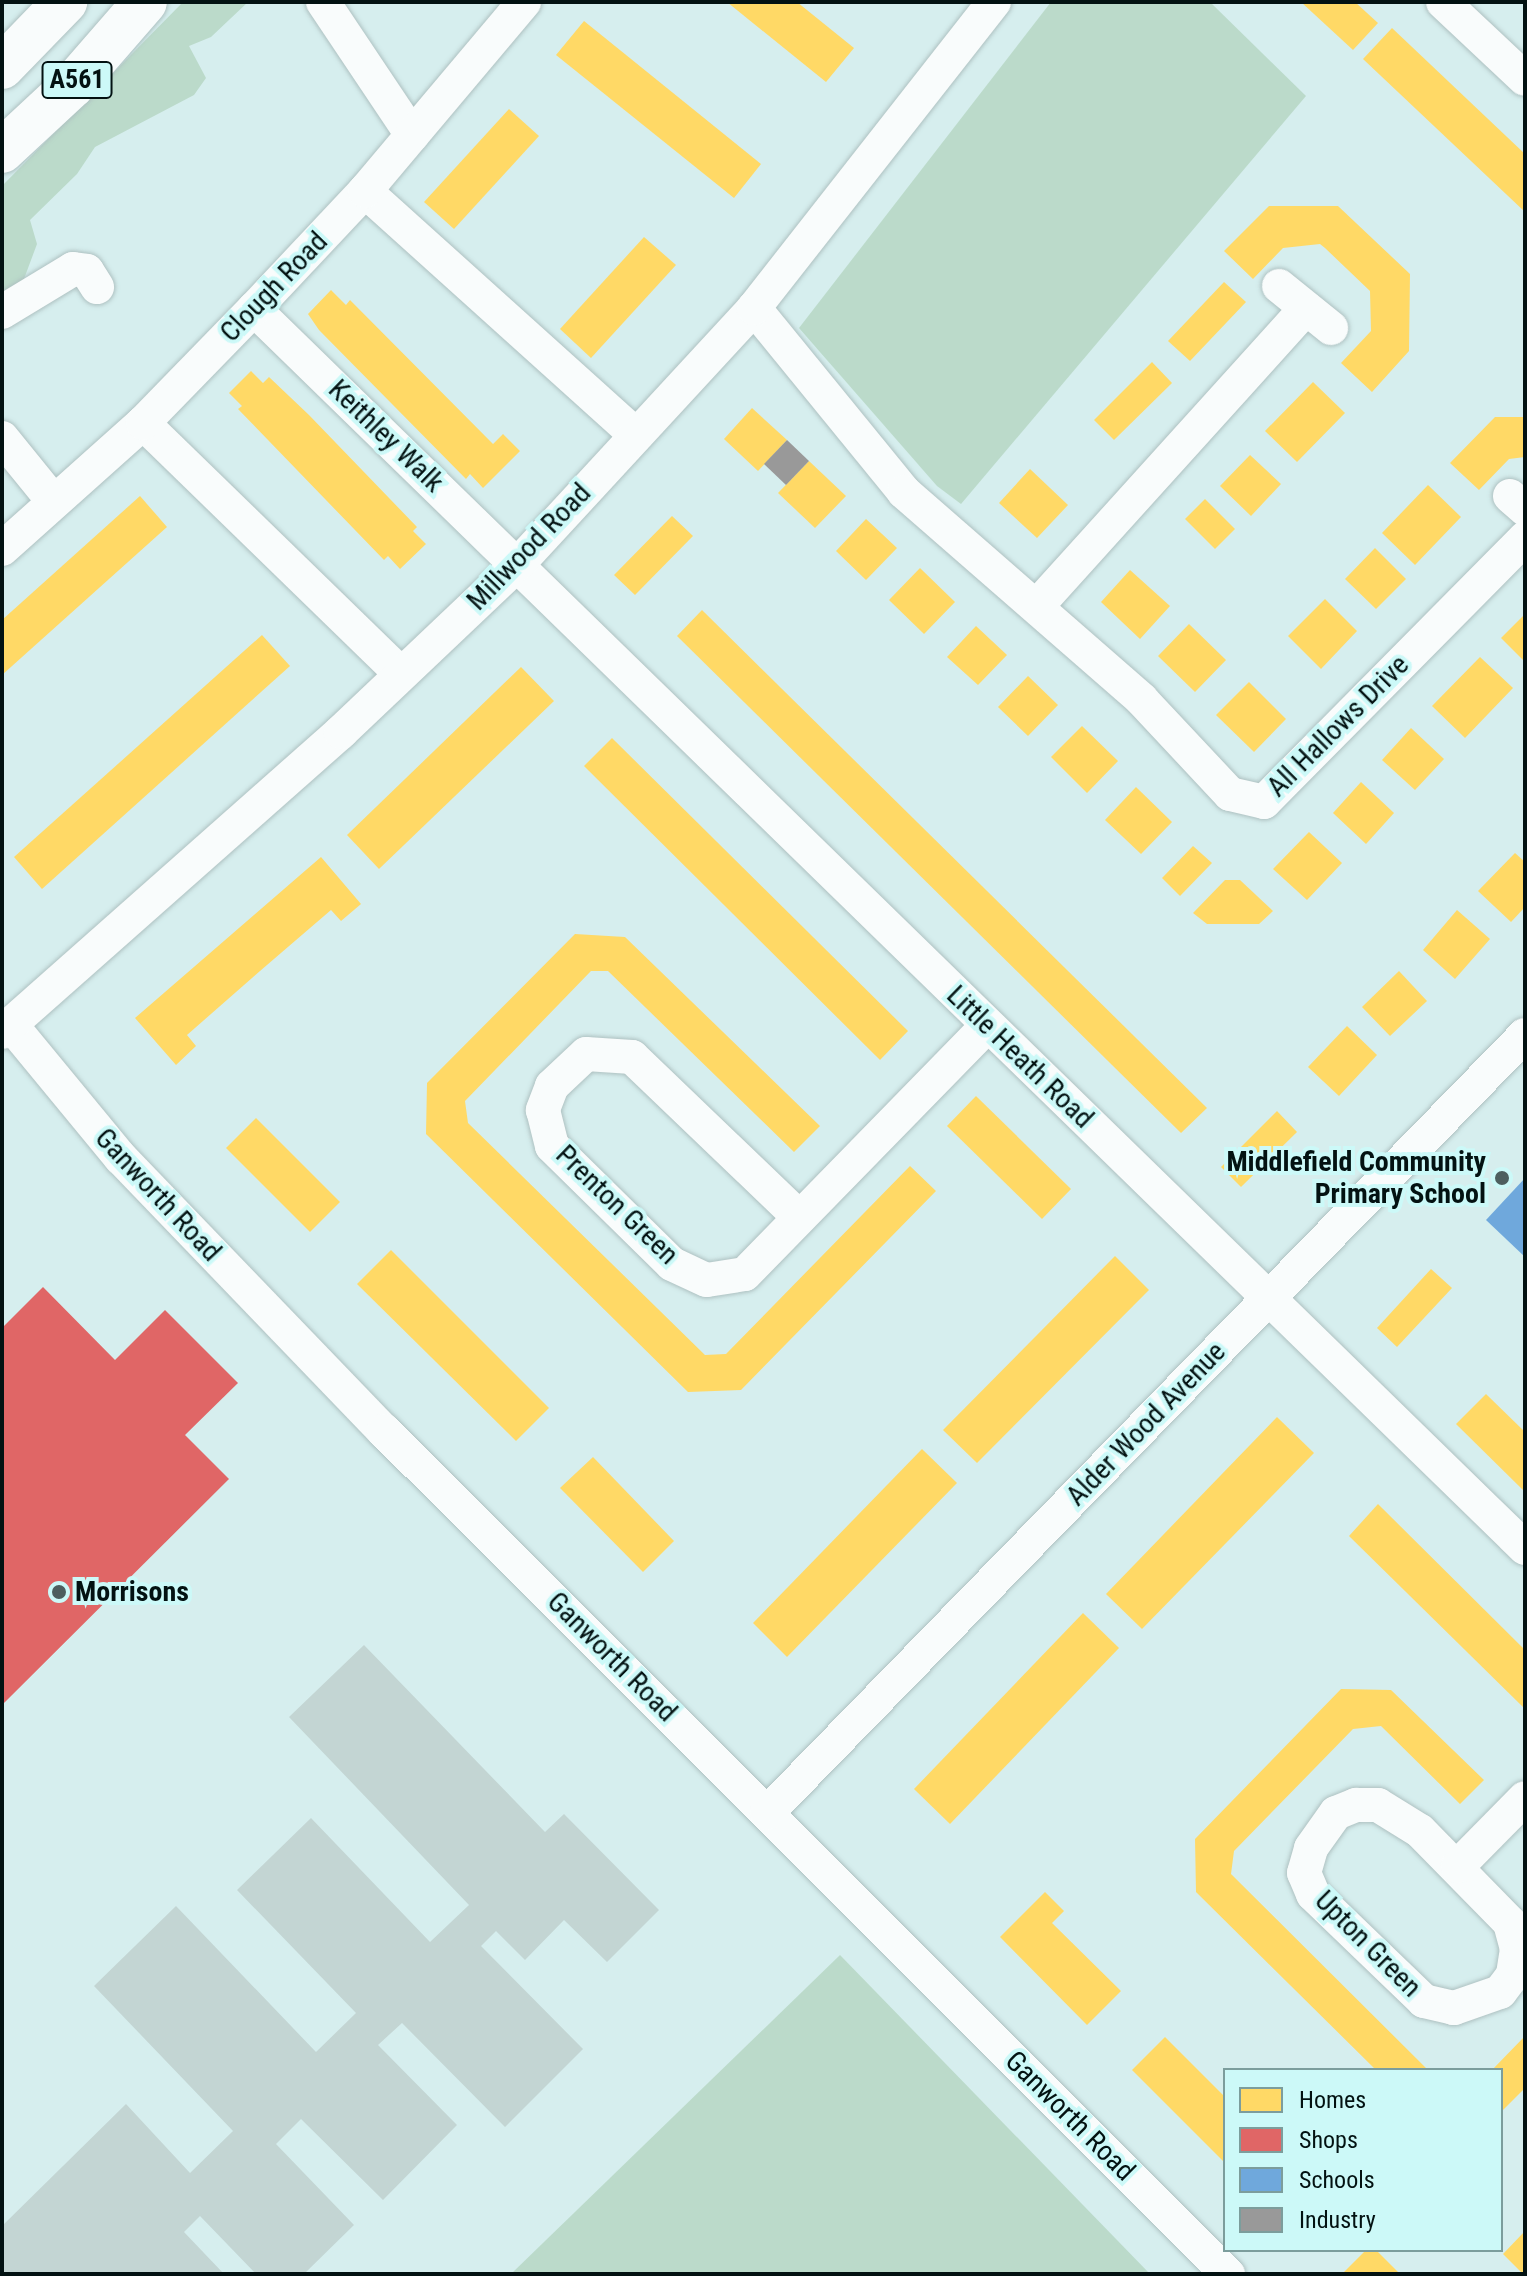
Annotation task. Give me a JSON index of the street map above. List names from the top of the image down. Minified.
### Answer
{"streets":{"highway":["A561"],"street":["Clough Road","Keithley Walk","Millwood Road","All Hallows Drive","Little Heath Road","Ganworth Road","Prenton Green","Alder Wood Avenue","Upton Green"]},"crossings":[["Clough Road","Keithley Walk"],["Keithley Walk","Millwood Road"],["Keithley Walk","Little Heath Road"],["Millwood Road","All Hallows Drive"],["Millwood Road","Little Heath Road"],["Millwood Road","Ganworth Road"],["Little Heath Road","Prenton Green"],["Little Heath Road","Alder Wood Avenue"],["Ganworth Road","Alder Wood Avenue"]],"places":["Middlefield Community Primary School","Morrisons"],"legend":["Homes","Shops","Schools","Industry"]}
